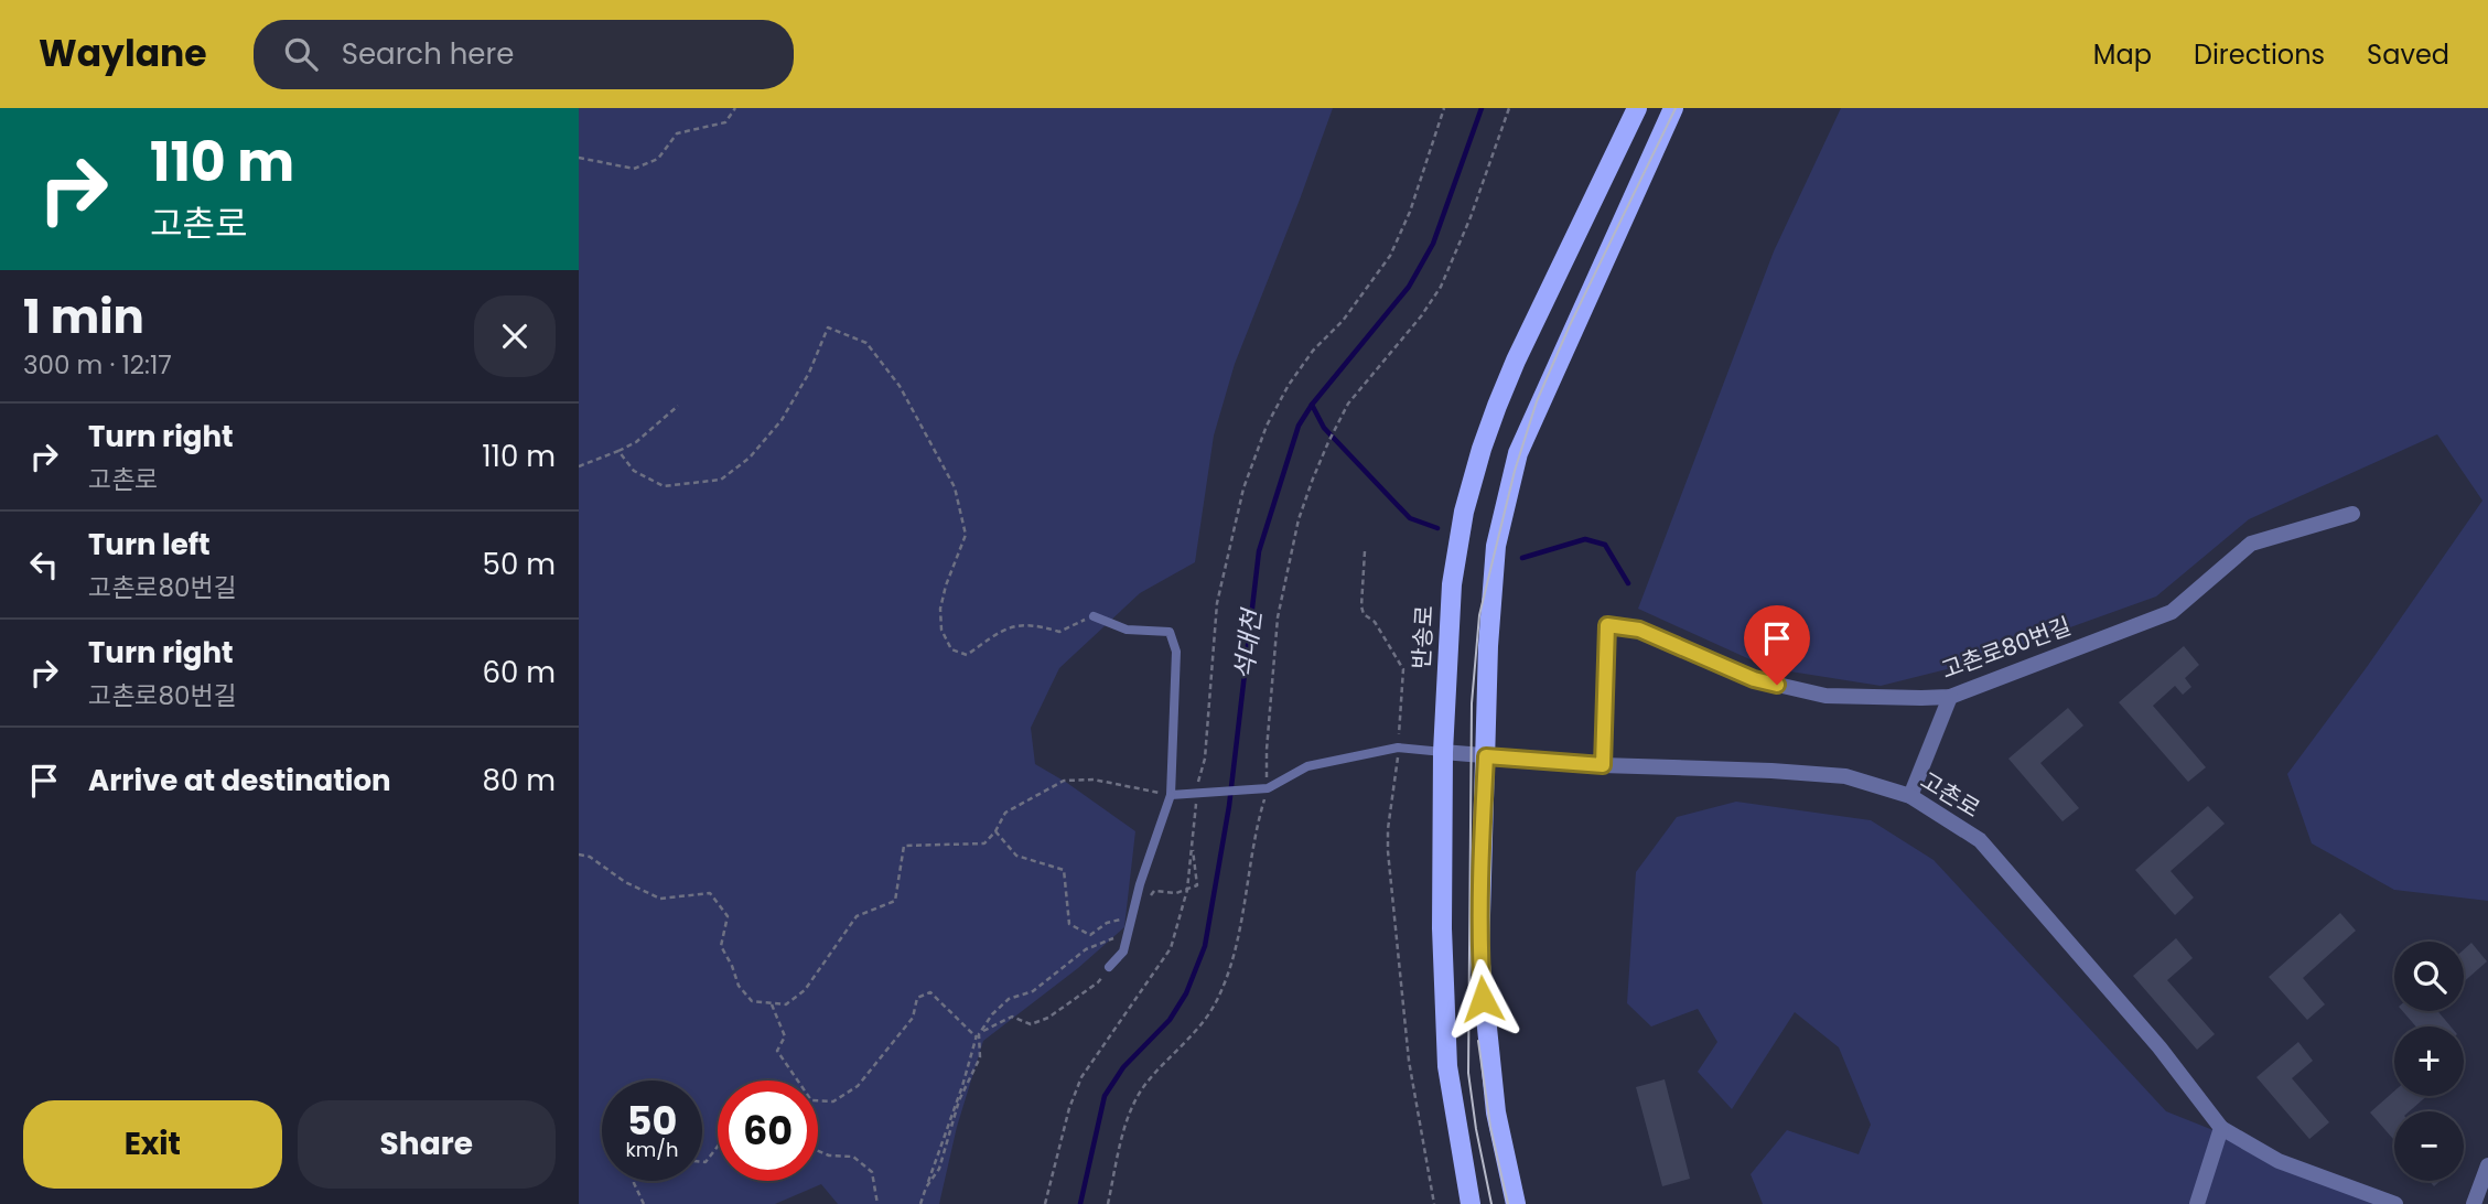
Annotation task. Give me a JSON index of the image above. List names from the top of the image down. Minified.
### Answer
{"streets":{"main road":["반송로"],"street":["고촌로80번길","고촌로"]},"crossings":[["반송로","고촌로"],["고촌로80번길","고촌로"]],"water":["석대천"],"page":{"header":"Waylane","search":"Search here","nav":["Map","Directions","Saved"],"turn":["110 m","고촌로"],"heading":["1 min","300 m · 12:17"],"list":[{"name":"Turn right","note":"고촌로","value":"110 m"},{"name":"Turn left","note":"고촌로80번길","value":"50 m"},{"name":"Turn right","note":"고촌로80번길","value":"60 m"},{"name":"Arrive at destination","value":"80 m"}],"map_buttons":["+","−"],"speed":"50 km/h","limit":"60","buttons":["Exit","Share"]}}
